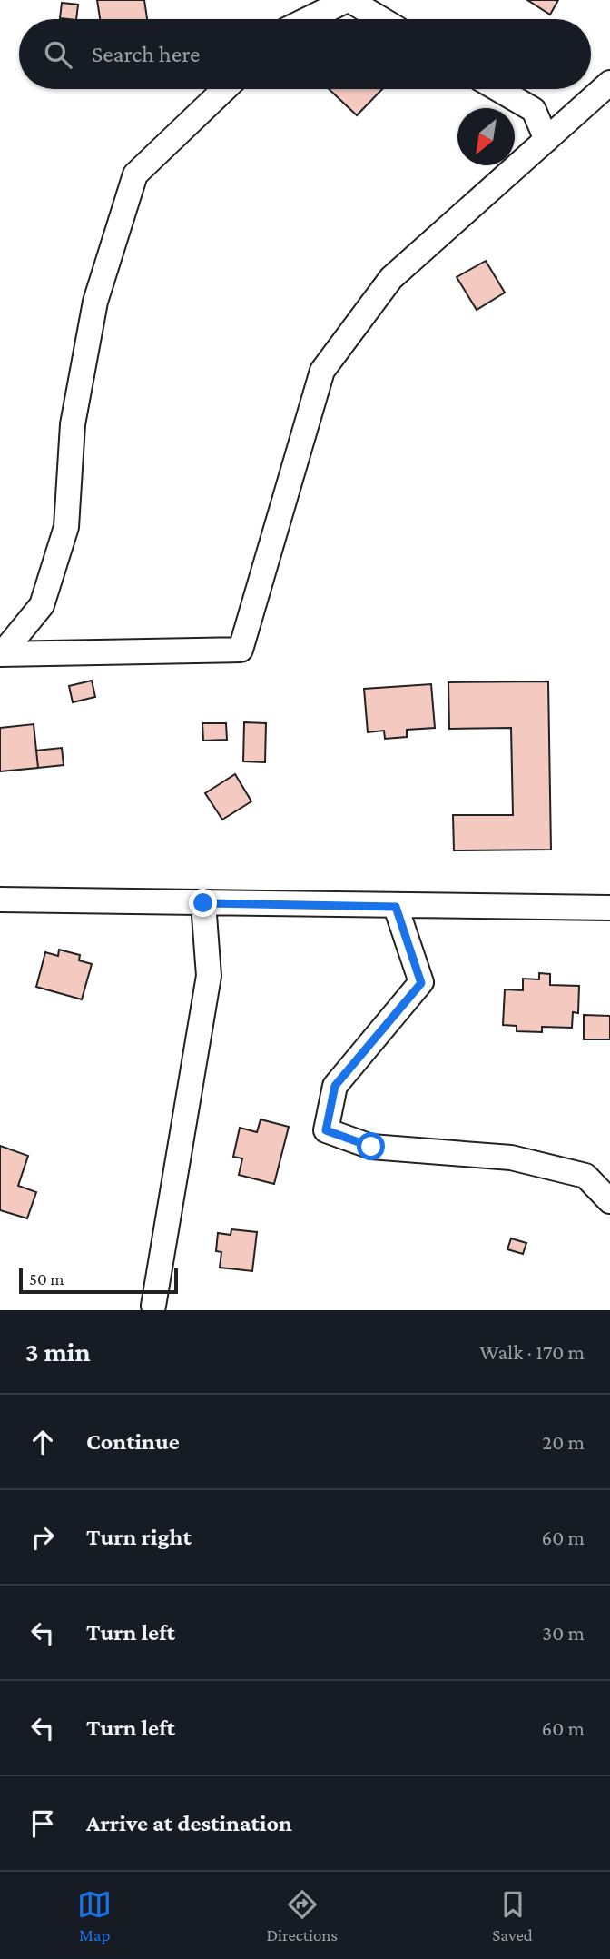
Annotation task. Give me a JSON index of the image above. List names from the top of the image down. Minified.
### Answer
{"scale_bar":"50 m","north":"bottom left","page":{"search":"Search here","scale":"50 m","heading":["3 min","Walk · 170 m"],"list":[["Continue","20 m"],["Turn right","60 m"],["Turn left","30 m"],["Turn left","60 m"],"Arrive at destination"],"nav":["Map","Directions","Saved"]}}
